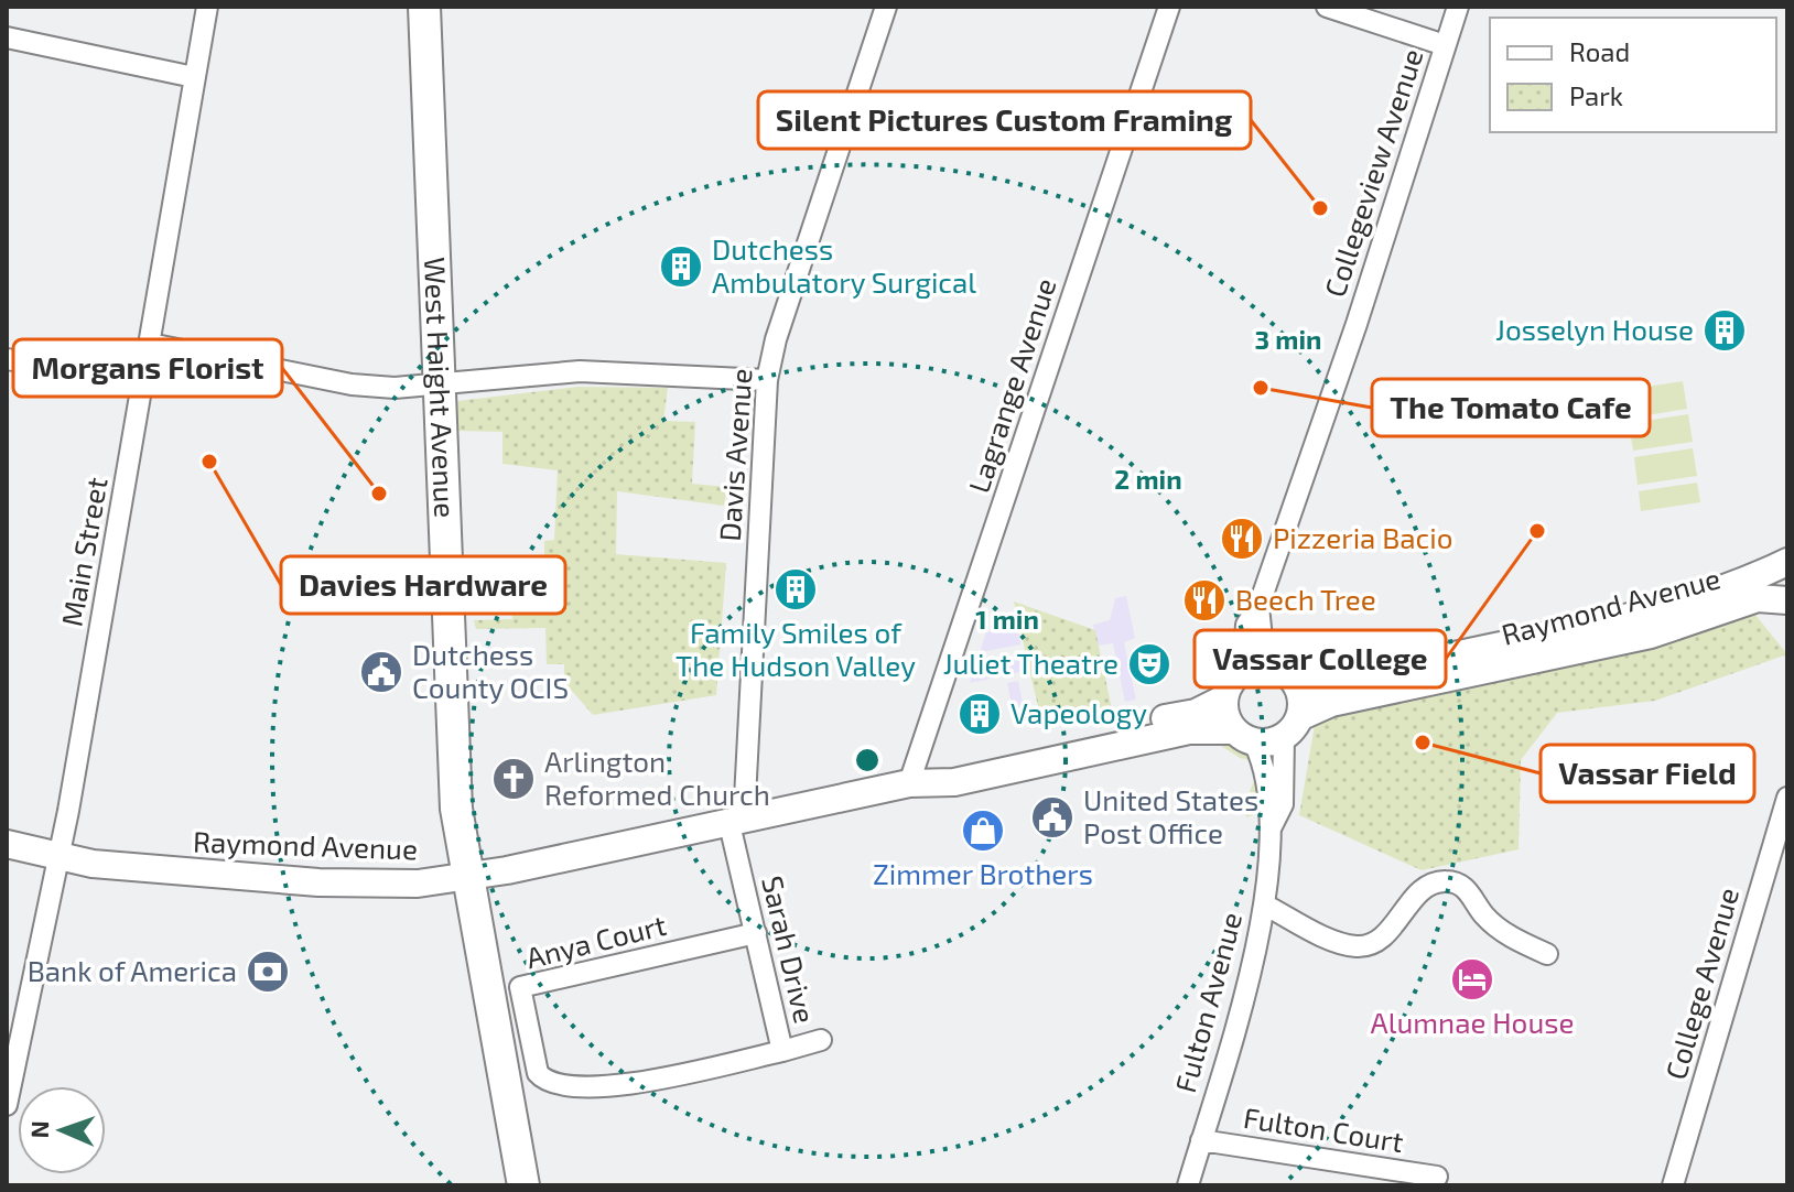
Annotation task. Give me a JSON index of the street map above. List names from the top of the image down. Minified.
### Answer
{"streets":{"highway":["West Haight Avenue"],"main road":["Raymond Avenue"],"street":["Collegeview Avenue","Lagrange Avenue","Davis Avenue","Main Street","Anya Court","Sarah Drive","College Avenue","Fulton Avenue","Fulton Court"]},"crossings":[["Collegeview Avenue","Raymond Avenue"],["Collegeview Avenue","Fulton Avenue"],["Lagrange Avenue","Raymond Avenue"],["West Haight Avenue","Raymond Avenue"],["Davis Avenue","Raymond Avenue"],["Davis Avenue","Sarah Drive"],["Main Street","Raymond Avenue"],["Raymond Avenue","Sarah Drive"],["Raymond Avenue","Fulton Avenue"],["Anya Court","Sarah Drive"],["Fulton Avenue","Fulton Court"]],"places":{"other":["Silent Pictures Custom Framing","The Tomato Cafe","Davies Hardware","Morgans Florist","Vassar College","Vassar Field"],"building":["Dutchess Ambulatory Surgical","Josselyn House","Family Smiles of The Hudson Valley","Vapeology"],"restaurant":["Pizzeria Bacio","Beech Tree"],"theatre":["Juliet Theatre"],"public building":["Dutchess County OCIS","United States Post Office"],"church":["Arlington Reformed Church"],"shop":["Zimmer Brothers"],"bank":["Bank of America"],"hotel":["Alumnae House"]},"legend":["Road","Park"],"north":"left","rings":["3 min","2 min","1 min"]}
